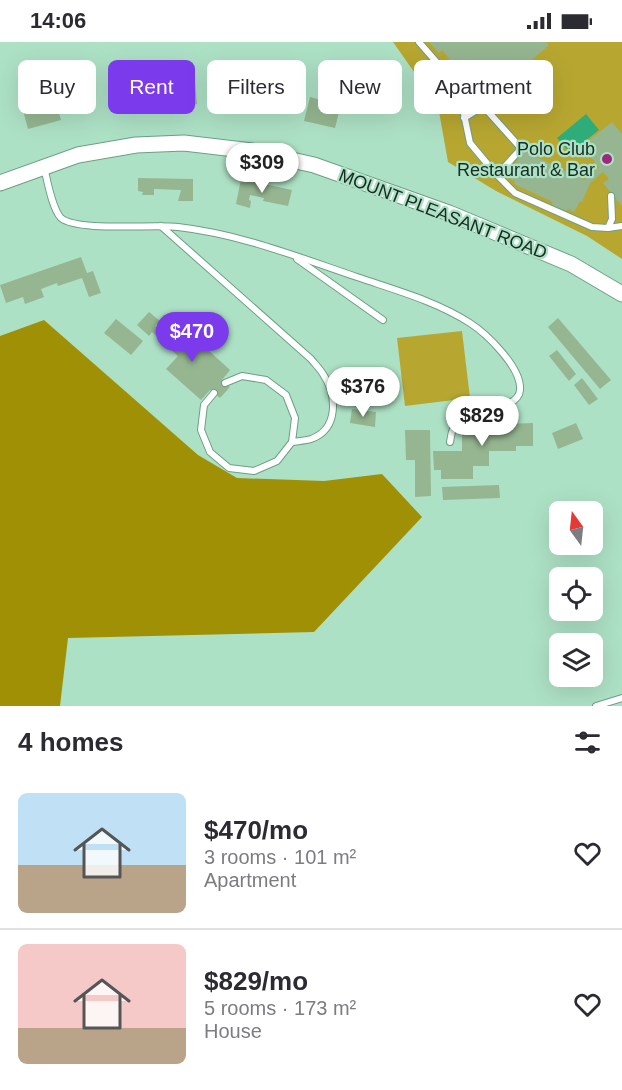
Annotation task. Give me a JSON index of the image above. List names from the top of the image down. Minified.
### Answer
{"streets":{"street":["MOUNT PLEASANT ROAD"]},"places":["Polo Club Restaurant & Bar"],"north":"top","page":{"status":"14:06","chip":["Buy","Rent","Filters","New","Apartment"],"price":["$309","$470","$376","$829"],"heading":"4 homes","list":[{"name":"$470/mo","note":"3 rooms · 101 m² · Apartment"},{"name":"$829/mo","note":"5 rooms · 173 m² · House"}]}}
